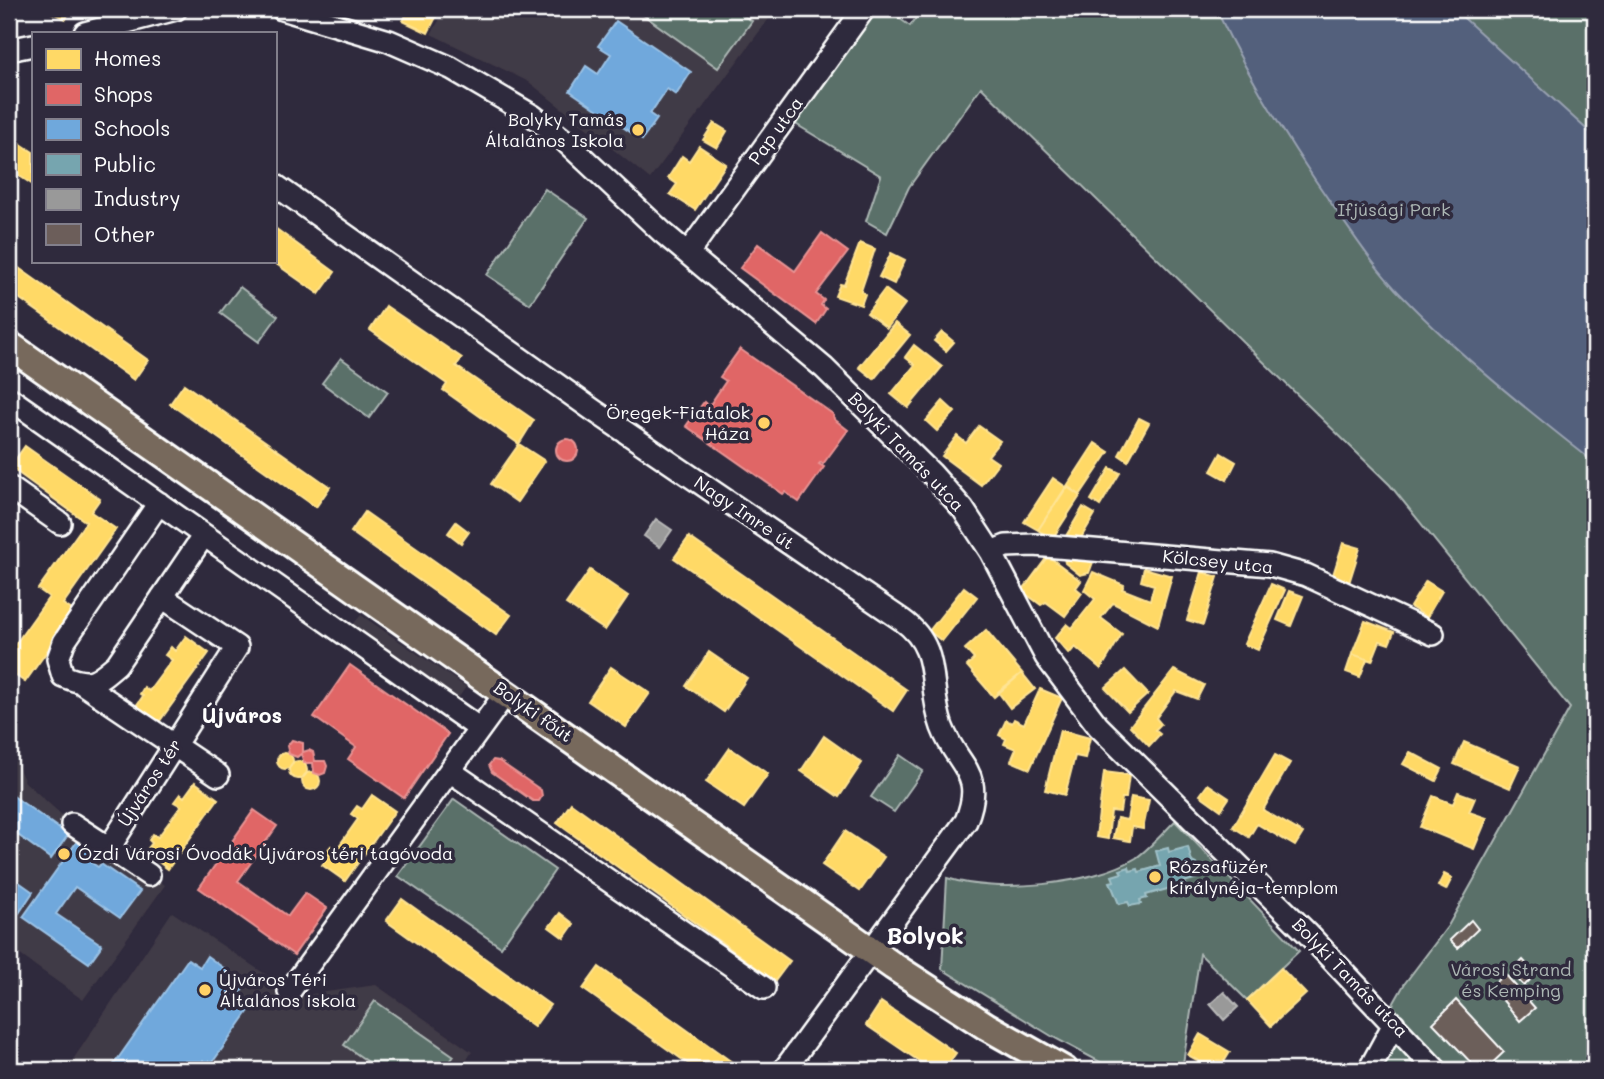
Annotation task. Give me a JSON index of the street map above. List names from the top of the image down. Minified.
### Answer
{"streets":{"main road":["Bolyki főút"],"street":["Pap utca","Bolyki Tamás utca","Nagy Imre út","Kölcsey utca","Újváros tér"]},"crossings":[["Pap utca","Bolyki Tamás utca"],["Bolyki Tamás utca","Kölcsey utca"],["Nagy Imre út","Bolyki főút"]],"districts":["Újváros","Bolyok"],"parks":["Ifjúsági Park","Városi Strand és Kemping"],"places":["Bolyky Tamás Általános Iskola","Öregek-Fiatalok Háza","Ózdi Városi Óvodák Újváros téri tagóvoda","Rózsafüzér királynéja-templom","Újváros Téri Általános iskola"],"legend":["Homes","Shops","Schools","Public","Industry","Other"]}
